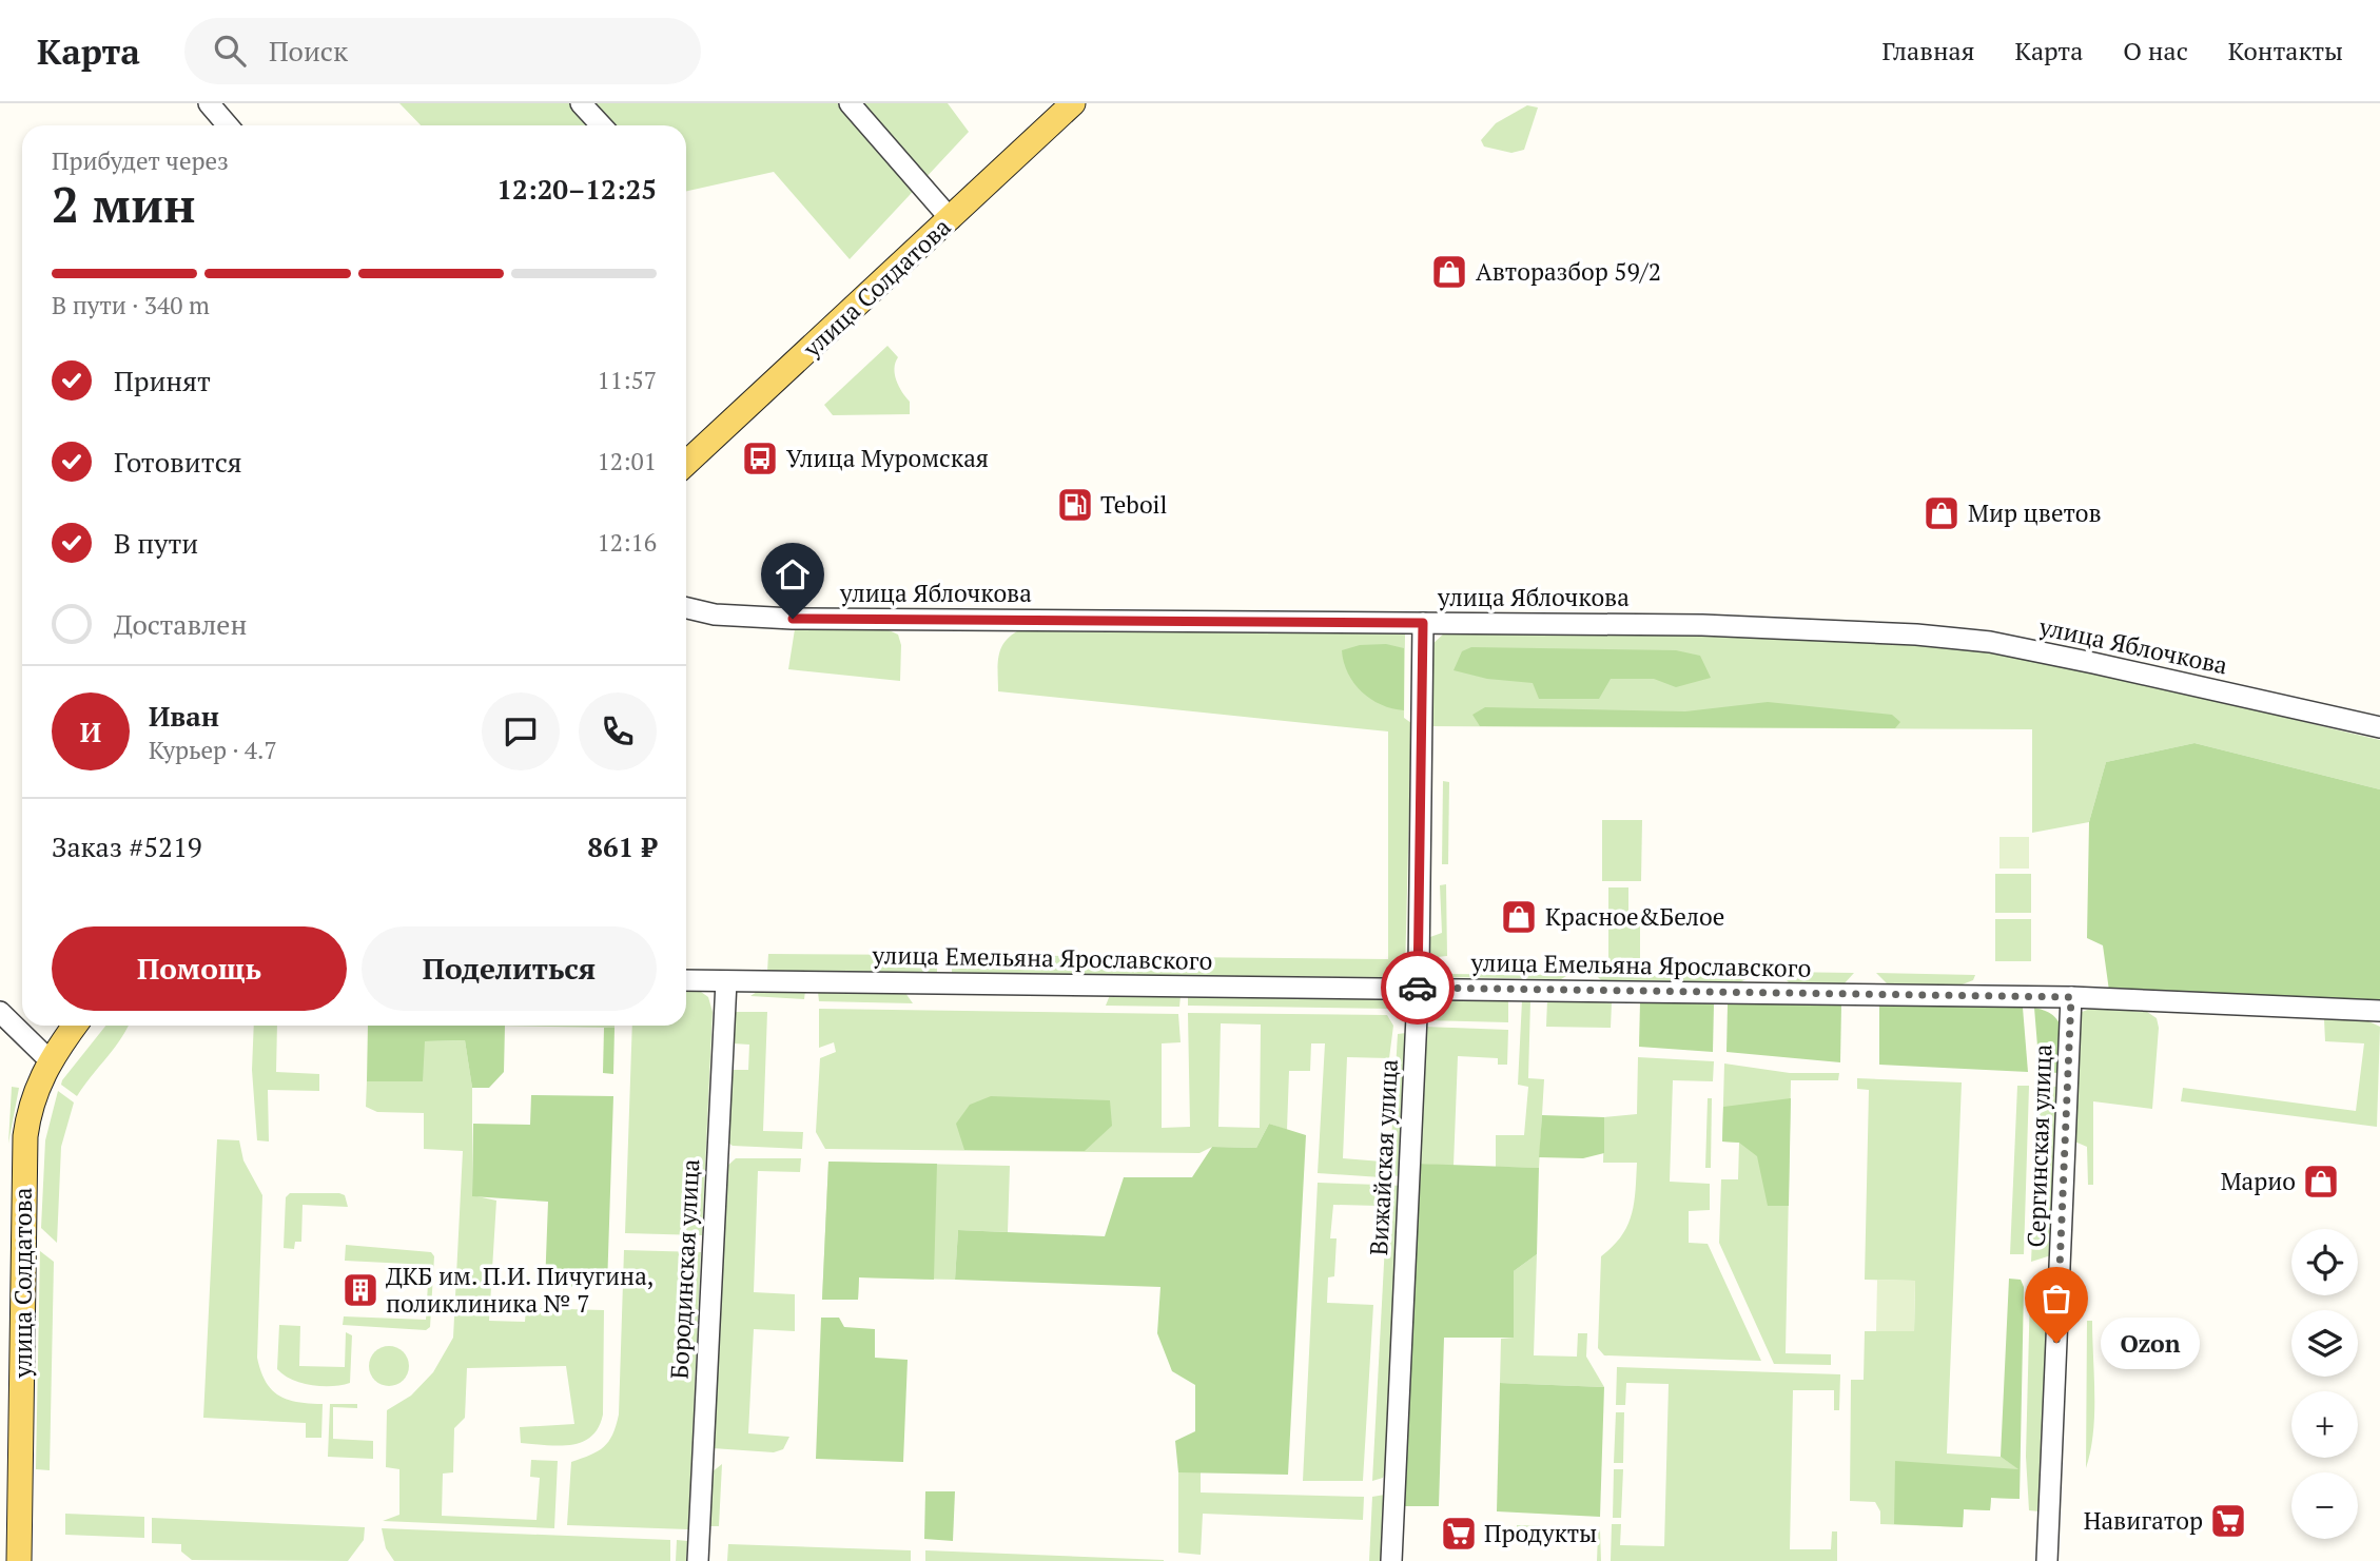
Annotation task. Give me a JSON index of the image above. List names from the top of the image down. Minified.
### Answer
{"streets":{"main road":["улица Солдатова"],"street":["улица Яблочкова","улица Емельяна Ярославского","Сергинская улица","Вижайская улица","Бородинская улица"]},"crossings":[["улица Яблочкова","Вижайская улица"],["улица Емельяна Ярославского","Сергинская улица"],["улица Емельяна Ярославского","Вижайская улица"],["улица Емельяна Ярославского","Бородинская улица"]],"places":{"shop":["Авторазбор 59/2","Мир цветов","Красное&Белое","Марио"],"bus stop":["Улица Муромская"],"fuel station":["Teboil"],"building":["ДКБ им. П.И. Пичугина, поликлиника № 7"],"other":["Ozon"],"supermarket":["Навигатор","Продукты"]},"page":{"header":"Карта","search":"Поиск","nav":["Главная","Карта","О нас","Контакты"],"heading":["2 мин","Прибудет через","12:20–12:25"],"panel":["Иван","Курьер · 4.7","Заказ #5219","861 ₽"],"bar":"В пути · 340 m","list":[["Принят","11:57"],["Готовится","12:01"],["В пути","12:16"],"Доставлен"],"round":"И","buttons":["Помощь","Поделиться"],"map_buttons":["+","−"],"bubble":"Ozon"}}
